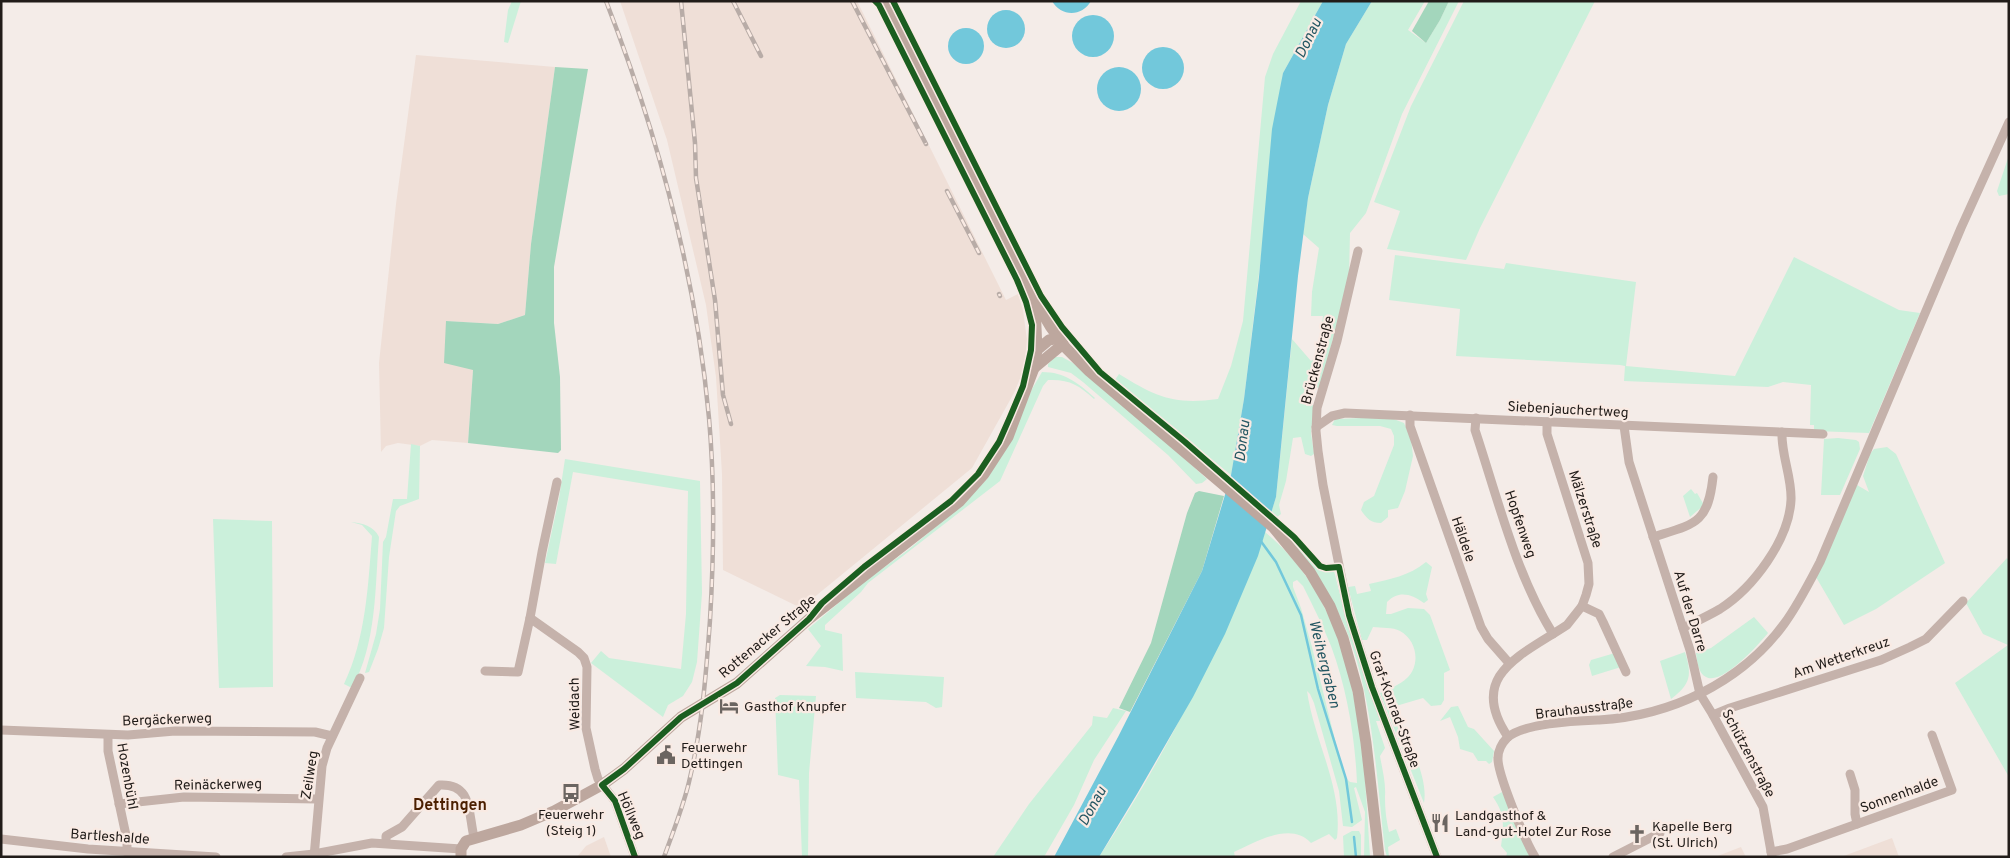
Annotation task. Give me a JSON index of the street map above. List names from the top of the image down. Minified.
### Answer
{"streets":{"main road":["Rottenacker Straße"],"street":["Brückenstraße","Siebenjauchertweg","Mälzerstraße","Hopfenweg","Häldele","Auf der Darre","Am Wetterkreuz","Weidach","Brauhausstraße","Graf-Konrad-Straße","Bergäckerweg","Schützenstraße","Zeilweg","Hozenbühl","Reinäckerweg","Sonnenhalde","Höllweg","Bartleshalde"]},"crossings":[["Brückenstraße","Siebenjauchertweg"],["Brückenstraße","Graf-Konrad-Straße"],["Siebenjauchertweg","Mälzerstraße"],["Siebenjauchertweg","Hopfenweg"],["Siebenjauchertweg","Häldele"],["Siebenjauchertweg","Auf der Darre"],["Mälzerstraße","Hopfenweg"],["Mälzerstraße","Häldele"],["Mälzerstraße","Brauhausstraße"],["Auf der Darre","Brauhausstraße"],["Auf der Darre","Schützenstraße"],["Rottenacker Straße","Weidach"],["Rottenacker Straße","Höllweg"],["Am Wetterkreuz","Schützenstraße"],["Weidach","Höllweg"],["Brauhausstraße","Schützenstraße"],["Bergäckerweg","Zeilweg"],["Bergäckerweg","Hozenbühl"],["Schützenstraße","Sonnenhalde"],["Zeilweg","Reinäckerweg"],["Hozenbühl","Reinäckerweg"],["Hozenbühl","Bartleshalde"]],"districts":["Dettingen"],"water":["Donau","Weihergraben"],"places":{"hotel":["Gasthof Knupfer"],"public building":["Feuerwehr Dettingen"],"bus stop":["Feuerwehr (Steig 1)"],"restaurant":["Landgasthof & Land-gut-Hotel Zur Rose"],"church":["Kapelle Berg (St. Ulrich)"]}}
